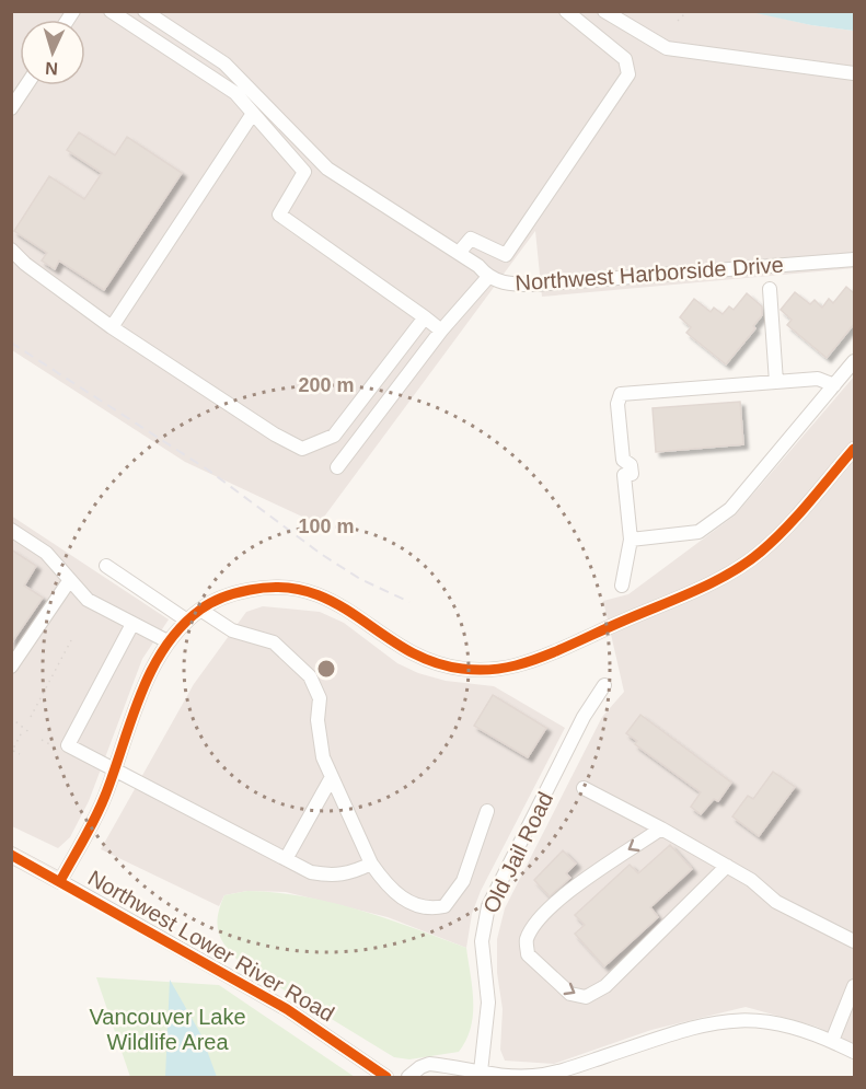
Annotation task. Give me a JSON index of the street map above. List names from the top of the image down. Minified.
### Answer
{"streets":{"main road":["Northwest Lower River Road"],"street":["Northwest Harborside Drive","Old Jail Road"]},"parks":["Vancouver Lake Wildlife Area"],"north":"bottom","rings":["200 m","100 m"]}
